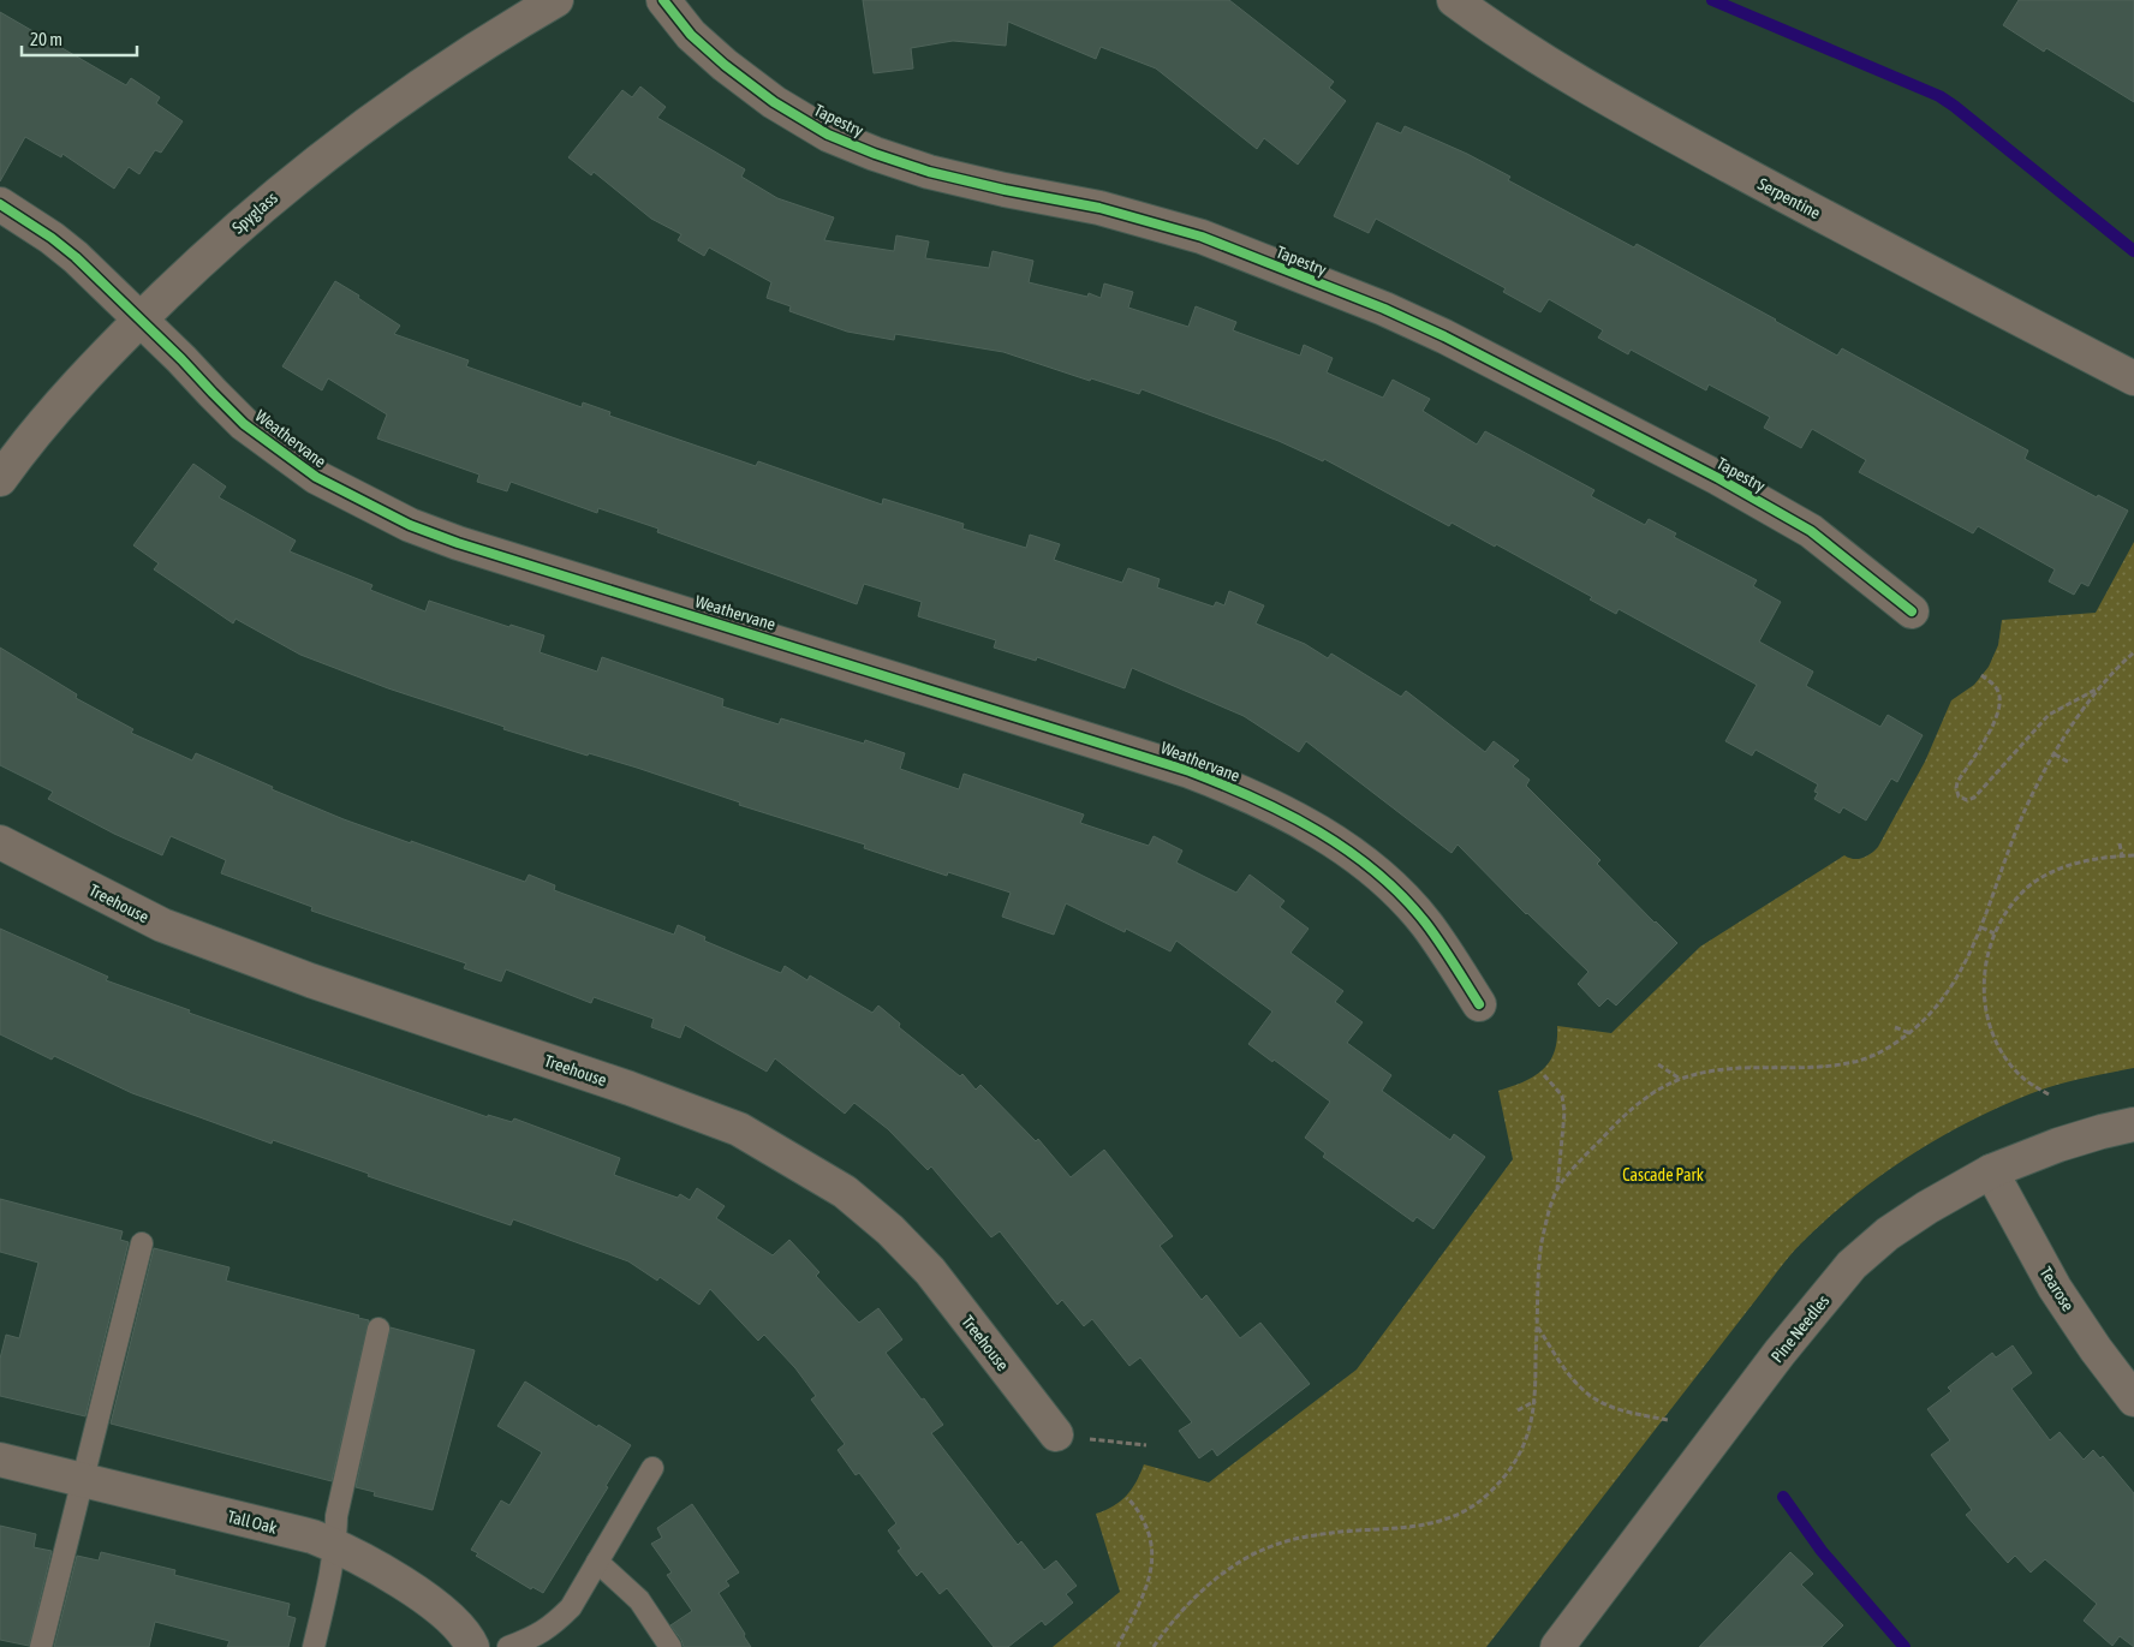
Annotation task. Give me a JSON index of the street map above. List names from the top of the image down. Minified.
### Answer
{"streets":{"street":["Tapestry","Serpentine","Spyglass","Weathervane","Treehouse","Tearose","Pine Needles","Tall Oak"]},"crossings":[["Spyglass","Weathervane"],["Tearose","Pine Needles"]],"parks":["Cascade Park"],"scale_bar":"20 m"}
